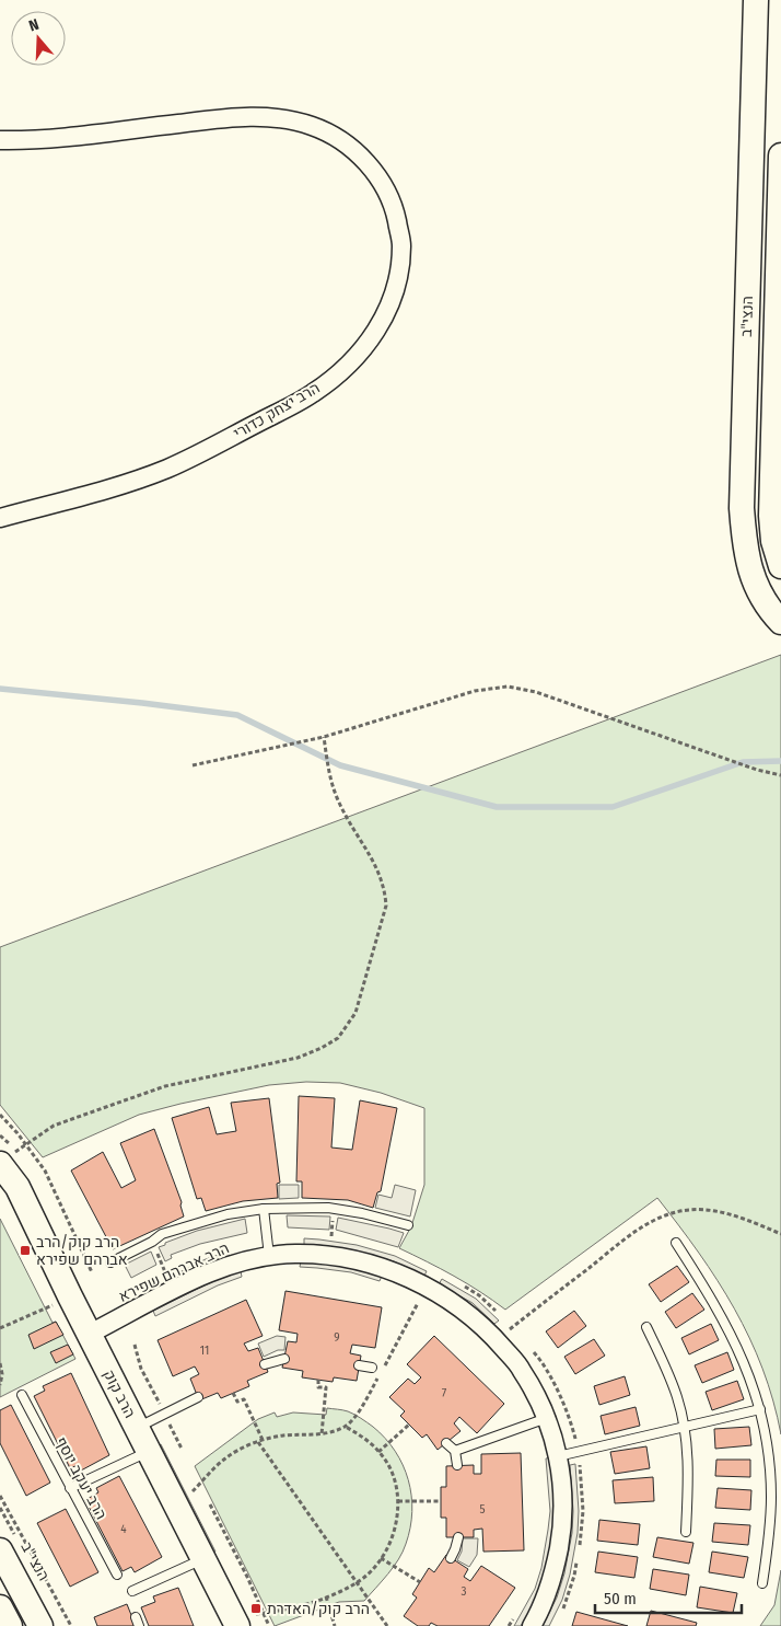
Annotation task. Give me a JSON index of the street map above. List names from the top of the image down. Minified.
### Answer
{"streets":{"street":["הנצי\"ב","הרב יצחק כדורי","הרב קוק"],"lane":["הרב יעקב יוסף"]},"places":{"transit":["הרב קוק/הרב אברהם שפירא","הרב קוק/האדרת"]},"house_numbers":["9","11","7","5","4","3"],"scale_bar":"50 m","north":"top"}
